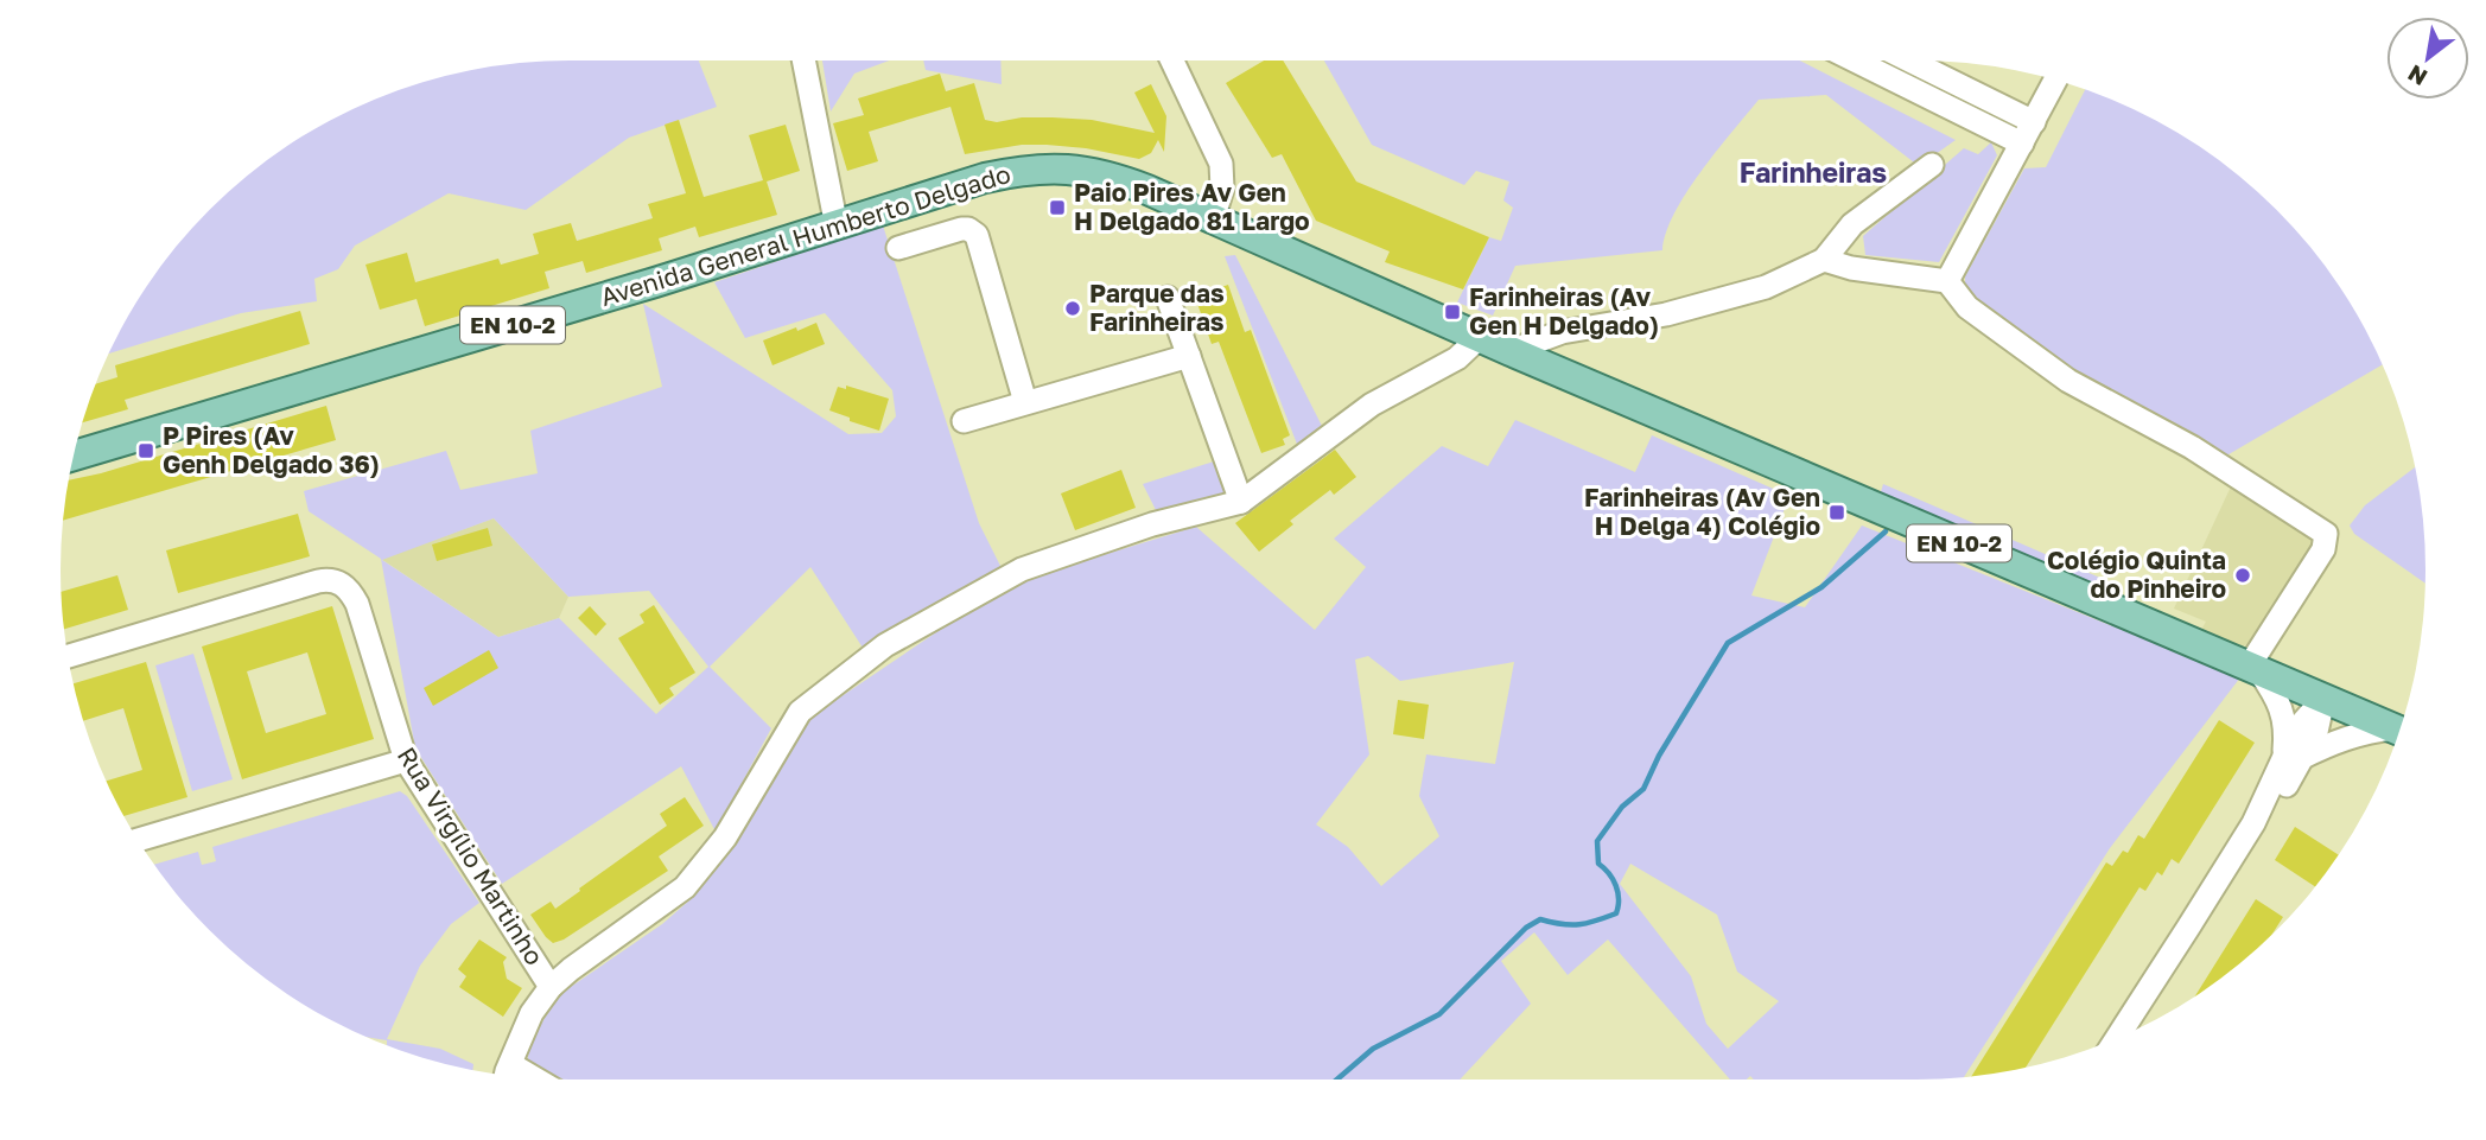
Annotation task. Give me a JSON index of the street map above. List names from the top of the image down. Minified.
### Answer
{"streets":{"main road":["Avenida General Humberto Delgado","EN 10-2"],"street":["Rua Virgílio Martinho"]},"districts":["Farinheiras"],"places":{"transit":["Paio Pires Av Gen H Delgado 81 Largo","Farinheiras (Av Gen H Delgado)","P Pires (Av Genh Delgado 36)","Farinheiras (Av Gen H Delga 4) Colégio"],"other":["Parque das Farinheiras","Colégio Quinta do Pinheiro"]},"north":"bottom left"}
